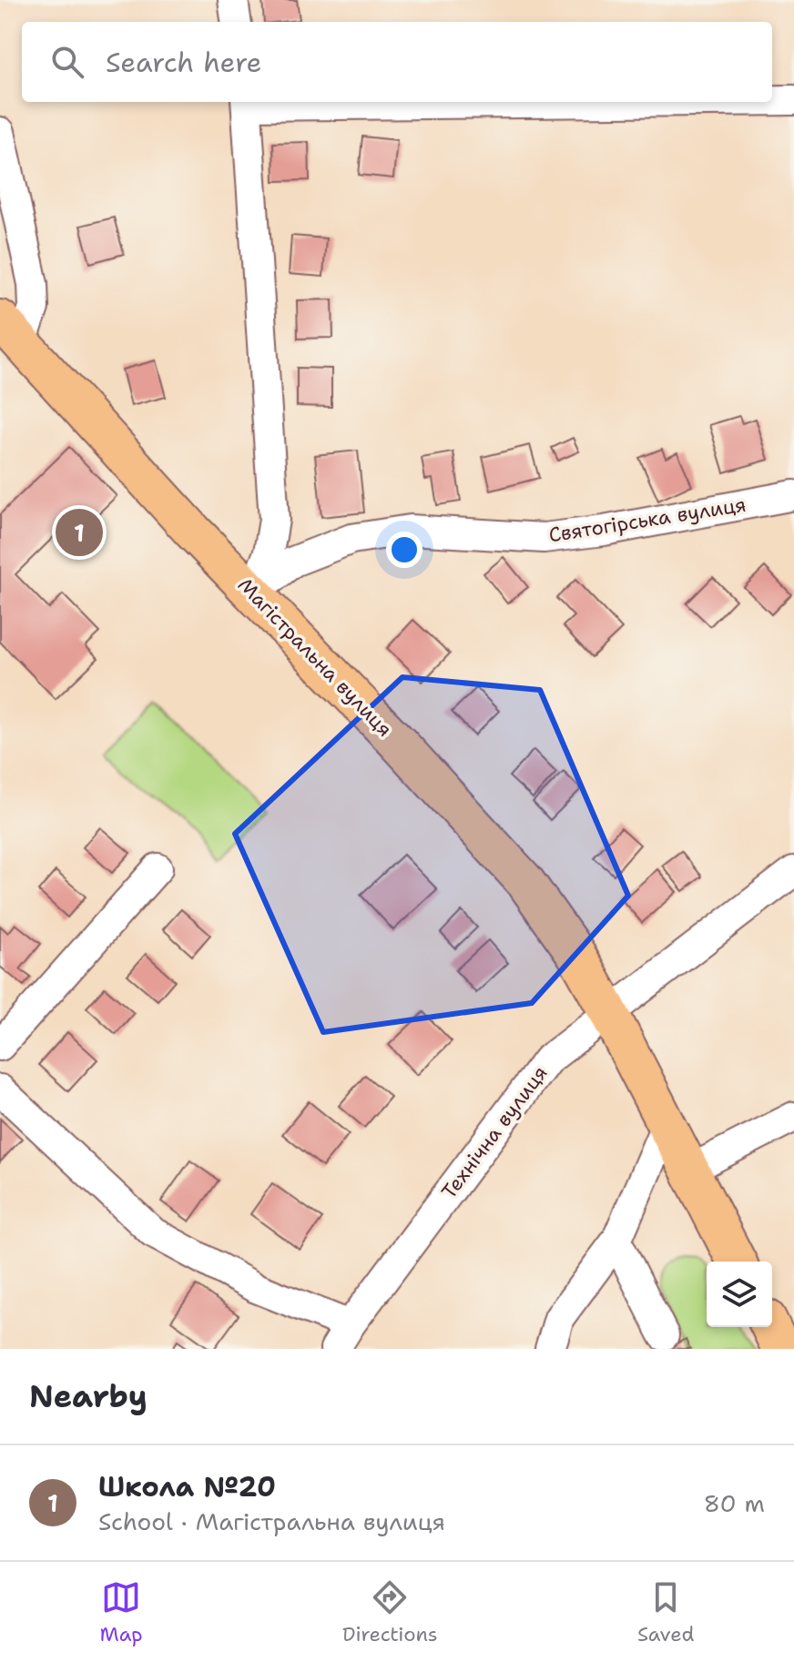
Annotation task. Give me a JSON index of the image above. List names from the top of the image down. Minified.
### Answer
{"streets":{"main road":["Магістральна вулиця"],"street":["Святогірська вулиця","Технічна вулиця"]},"crossings":[["Святогірська вулиця","Магістральна вулиця"],["Магістральна вулиця","Технічна вулиця"]],"page":{"search":"Search here","pins":"1","heading":"Nearby","list":[{"mark":"1","name":"Школа №20","note":"School · Магістральна вулиця","value":"80 m"}],"nav":["Map","Directions","Saved"]}}
